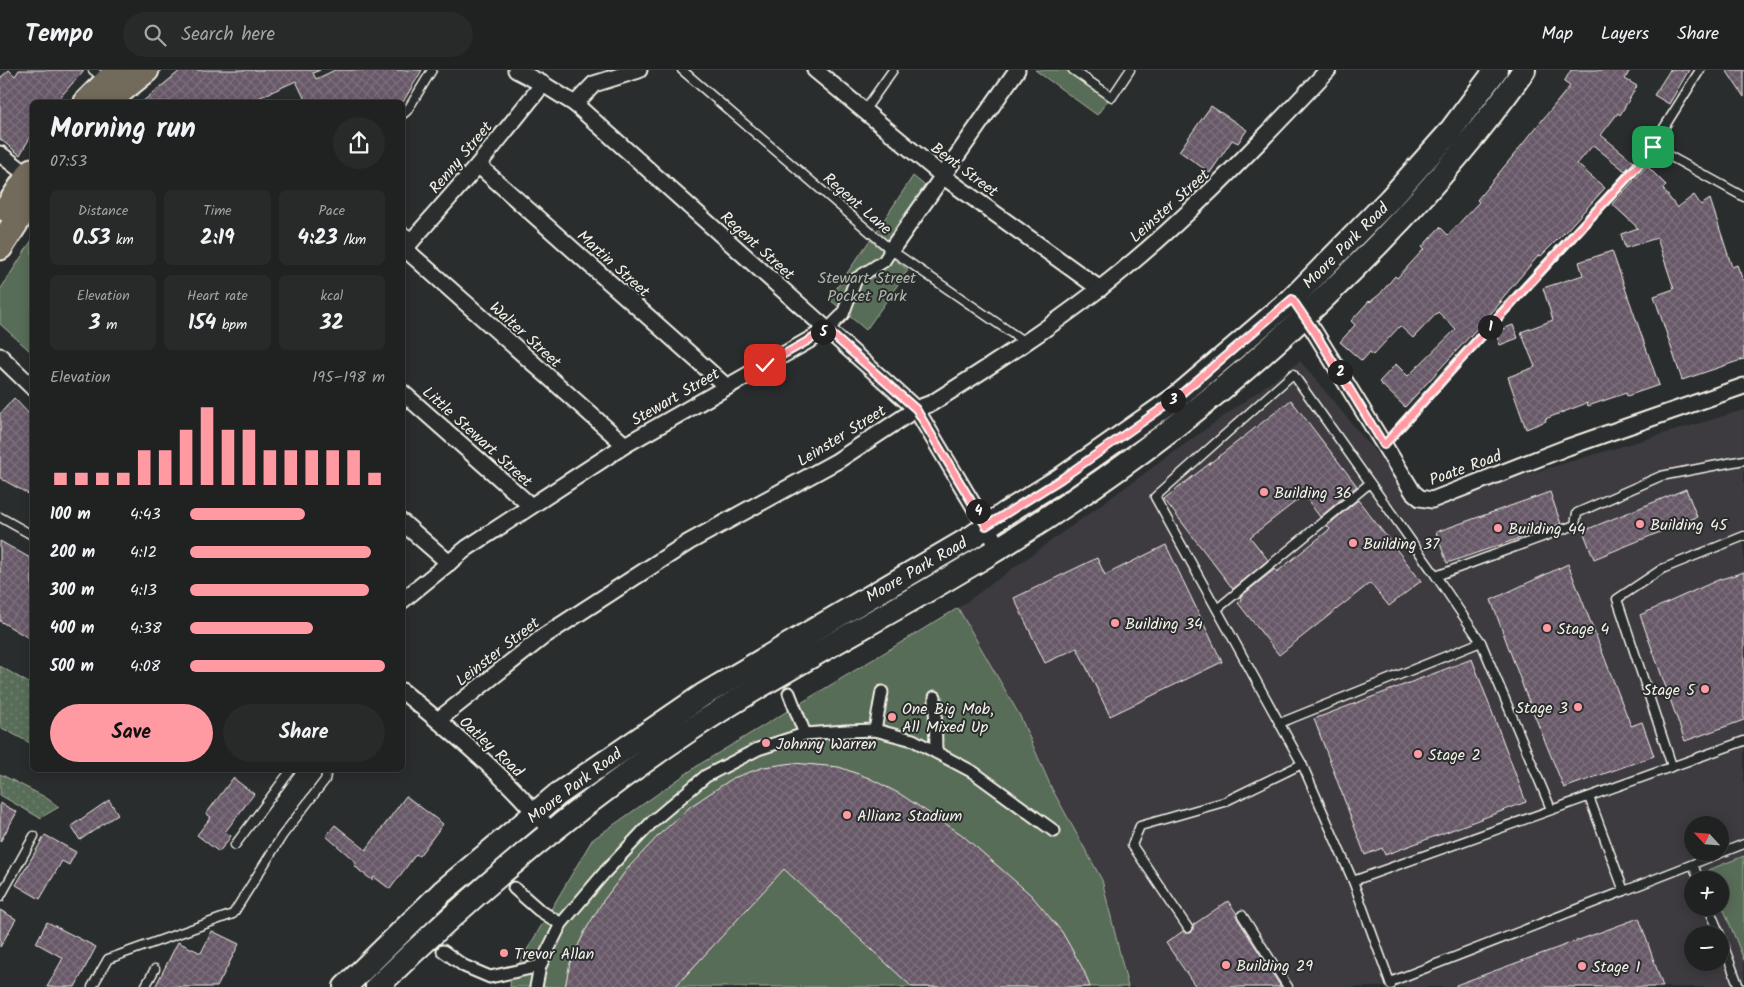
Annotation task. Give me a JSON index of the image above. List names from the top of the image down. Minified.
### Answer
{"streets":{"main road":["Moore Park Road"],"street":["Renny Street","Bent Street","Leinster Street","Regent Street","Martin Street","Walter Street","Stewart Street","Little Stewart Street","Poate Road","Oatley Road"],"lane":["Regent Lane"]},"crossings":[["Renny Street","Regent Street"],["Renny Street","Martin Street"],["Renny Street","Walter Street"],["Bent Street","Leinster Street"],["Bent Street","Stewart Street"],["Regent Lane","Leinster Street"],["Regent Lane","Stewart Street"],["Leinster Street","Regent Street"],["Leinster Street","Oatley Road"],["Regent Street","Moore Park Road"],["Regent Street","Stewart Street"],["Moore Park Road","Poate Road"],["Moore Park Road","Oatley Road"],["Martin Street","Stewart Street"],["Walter Street","Stewart Street"],["Stewart Street","Little Stewart Street"]],"parks":["Stewart Street Pocket Park"],"places":["Building 36","Building 45","Building 44","Building 37","Building 34","Stage 4","Stage 5","Stage 3","One Big Mob, All Mixed Up","Johnny Warren","Stage 2","Allianz Stadium","Trevor Allan","Building 29","Stage 1"],"north":"top left","page":{"header":"Tempo","search":"Search here","nav":["Map","Layers","Share"],"heading":["Morning run","07:53"],"stats":[["Distance","0.53 km"],["Time","2:19"],["Pace","4:23 /km"],["Elevation","3 m"],["Heart rate","154 bpm"],["kcal","32"]],"pins":["1","5","2","3","4"],"chart":["Elevation","195–198 m"],"list":[{"name":"100 m","note":"4:43"},{"name":"200 m","note":"4:12"},{"name":"300 m","note":"4:13"},{"name":"400 m","note":"4:38"},{"name":"500 m","note":"4:08"}],"buttons":["Save","Share"],"map_buttons":["+","−"]}}
